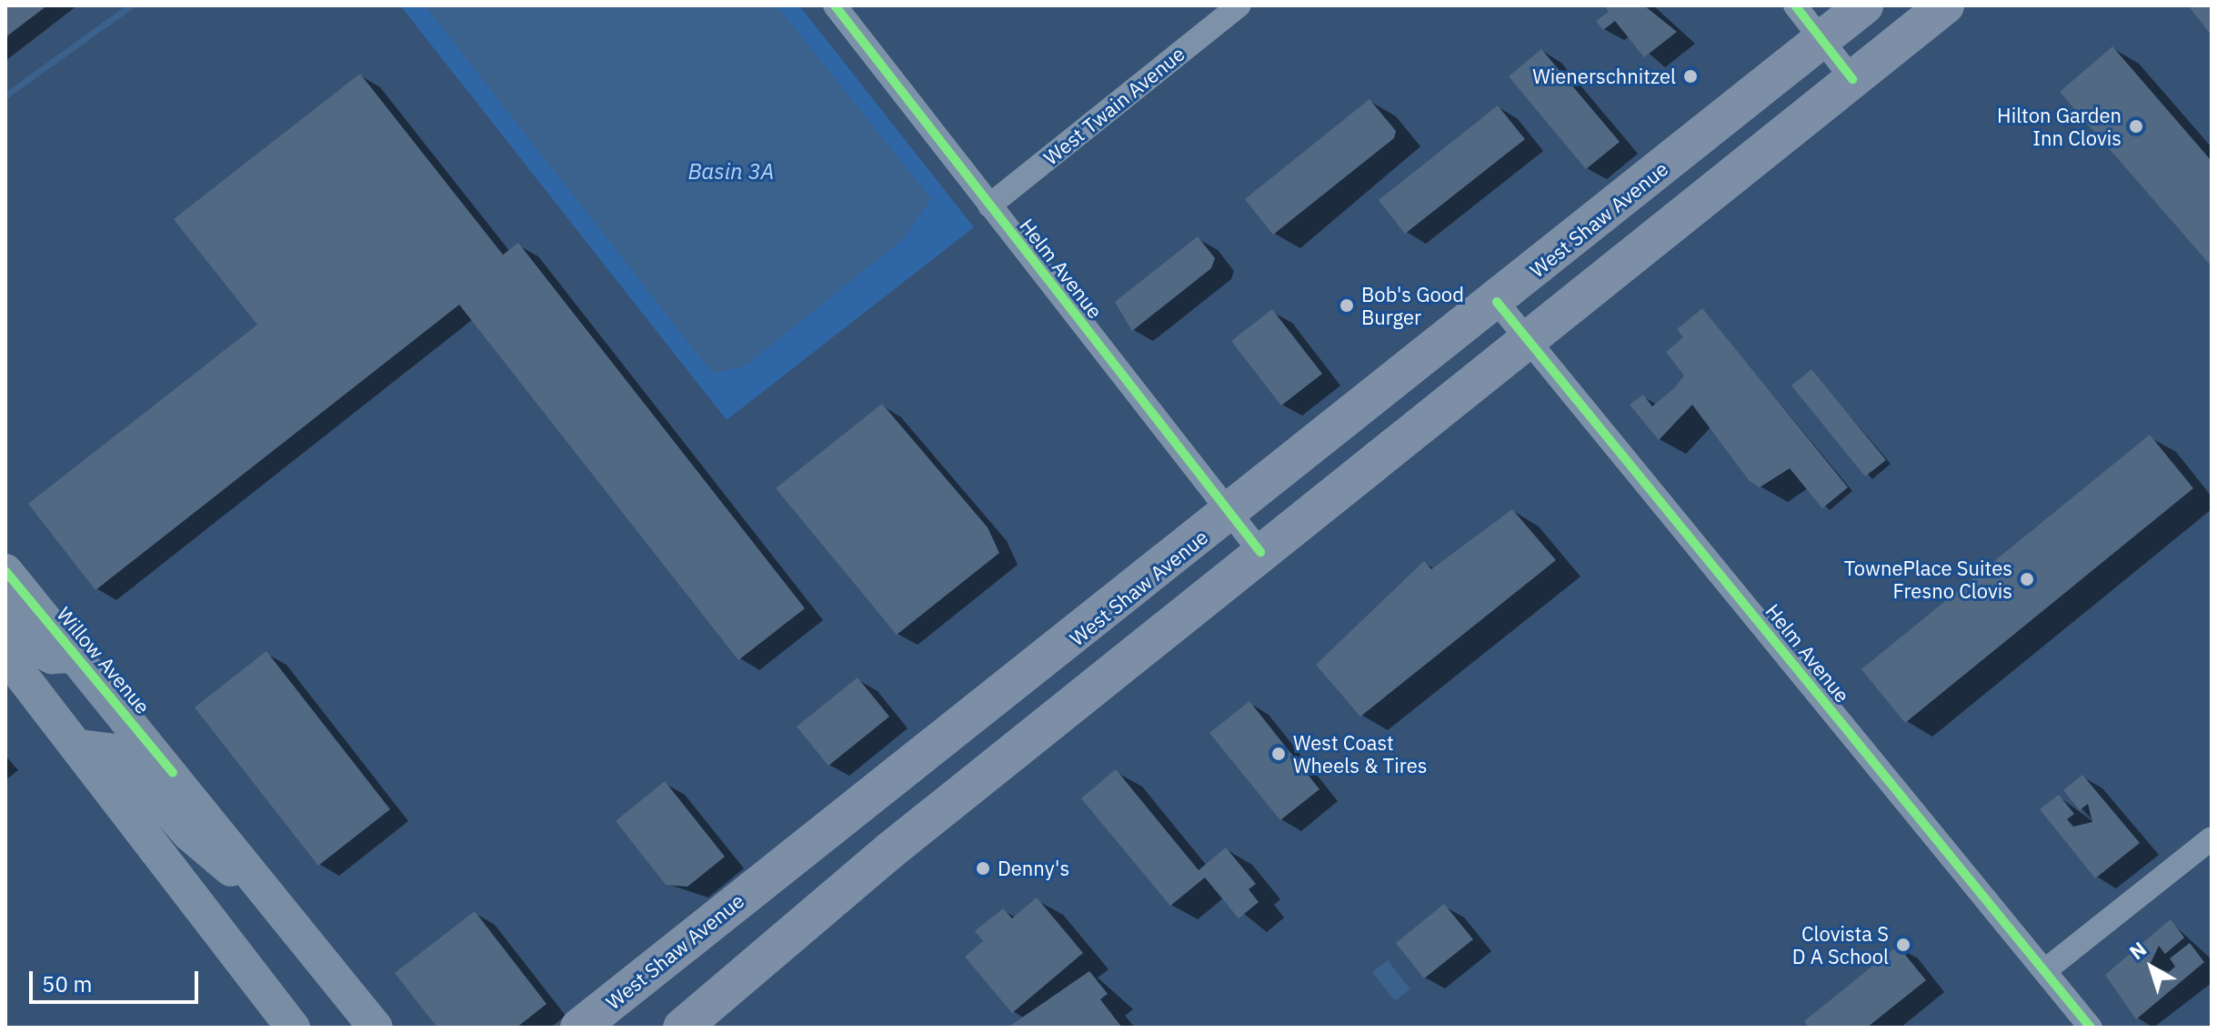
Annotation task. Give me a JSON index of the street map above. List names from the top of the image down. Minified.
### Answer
{"streets":{"main road":["West Shaw Avenue","Willow Avenue"],"street":["West Twain Avenue","Helm Avenue"]},"crossings":[["West Twain Avenue","Helm Avenue"],["West Shaw Avenue","Helm Avenue"]],"water":["Basin 3A"],"places":["Wienerschnitzel","Hilton Garden Inn Clovis","Bob's Good Burger","TownePlace Suites Fresno Clovis","West Coast Wheels & Tires","Denny's","Clovista S D A School"],"scale_bar":"50 m","north":"top left"}
